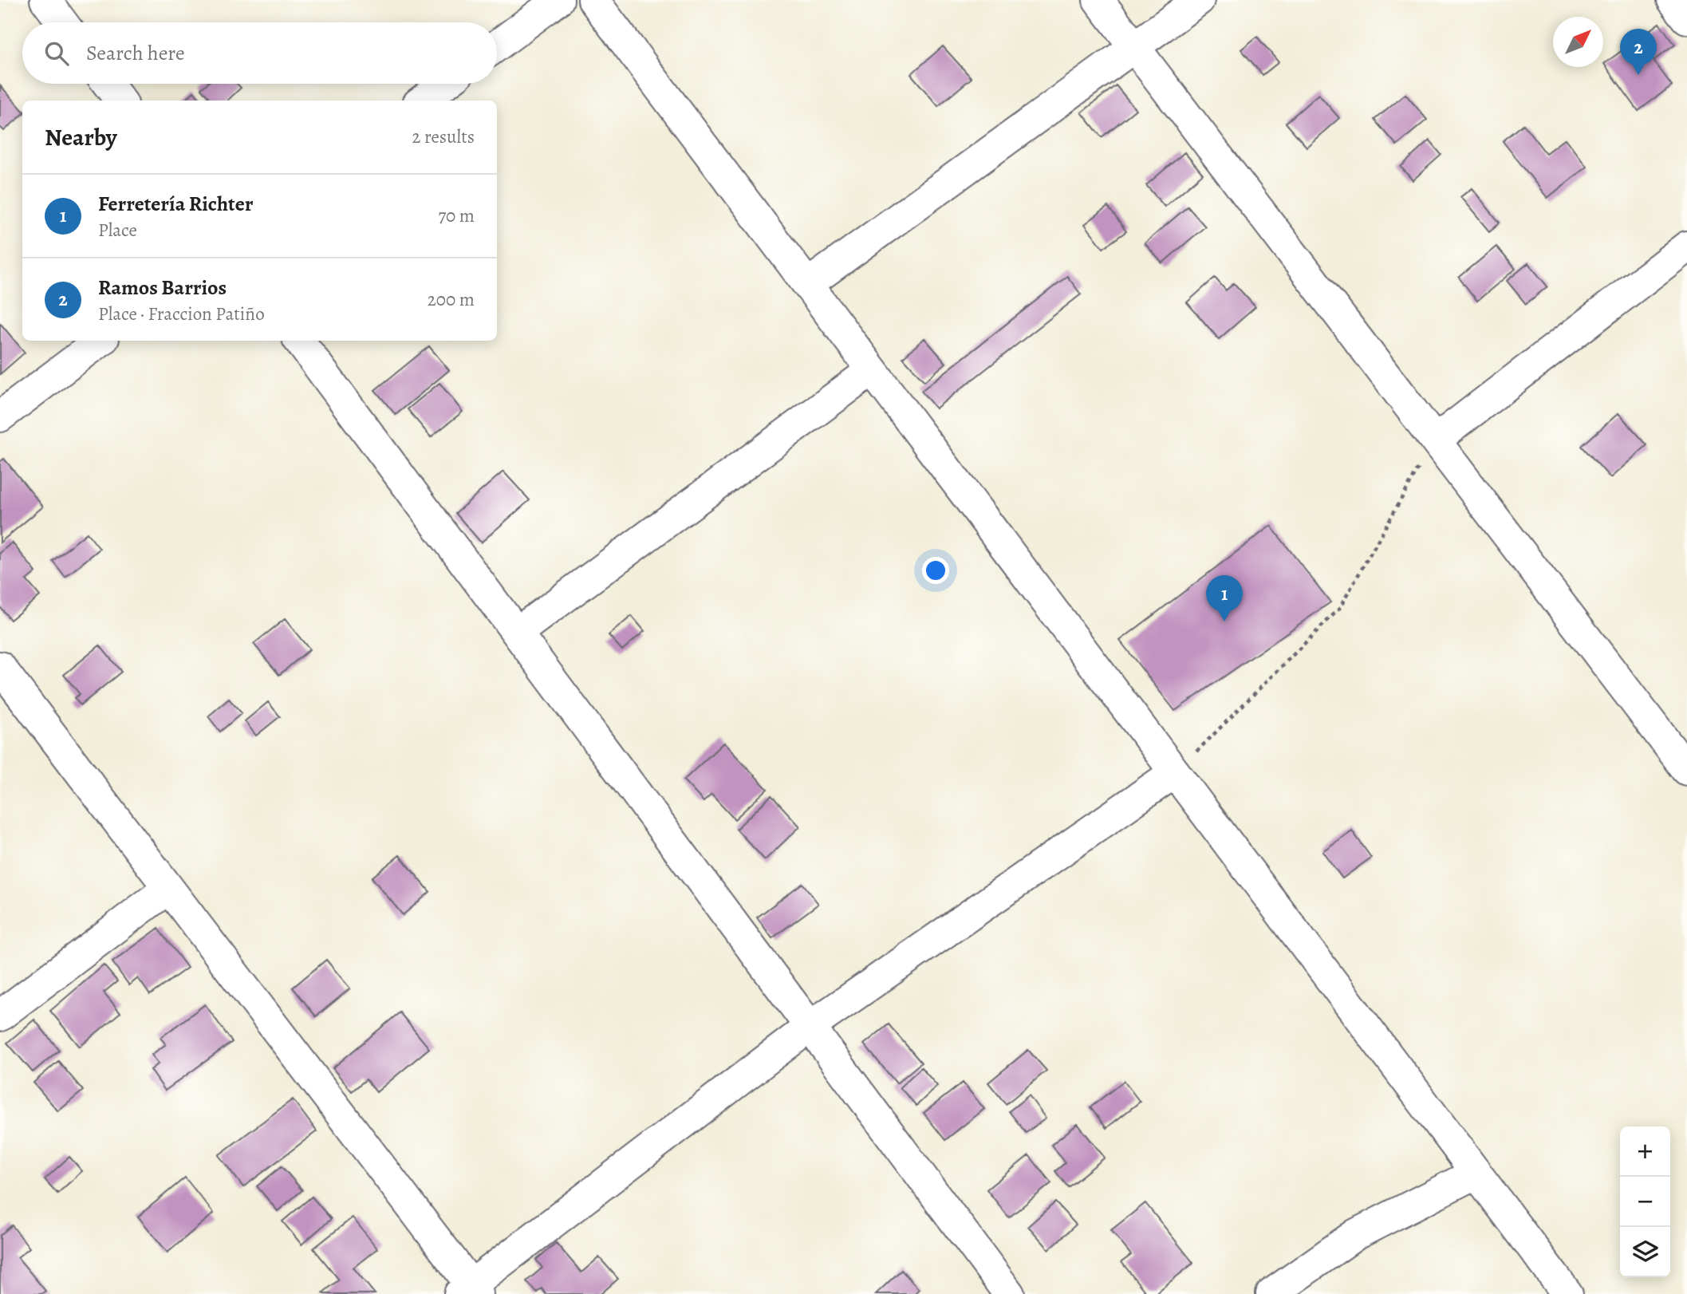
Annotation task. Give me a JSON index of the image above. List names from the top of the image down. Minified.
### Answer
{"north":"top right","page":{"search":"Search here","pins":["2","1"],"heading":["Nearby","2 results"],"list":[{"mark":"1","name":"Ferretería Richter","note":"Place","value":"70 m"},{"mark":"2","name":"Ramos Barrios","note":"Place · Fraccion Patiño","value":"200 m"}],"map_buttons":["+","−"]}}
